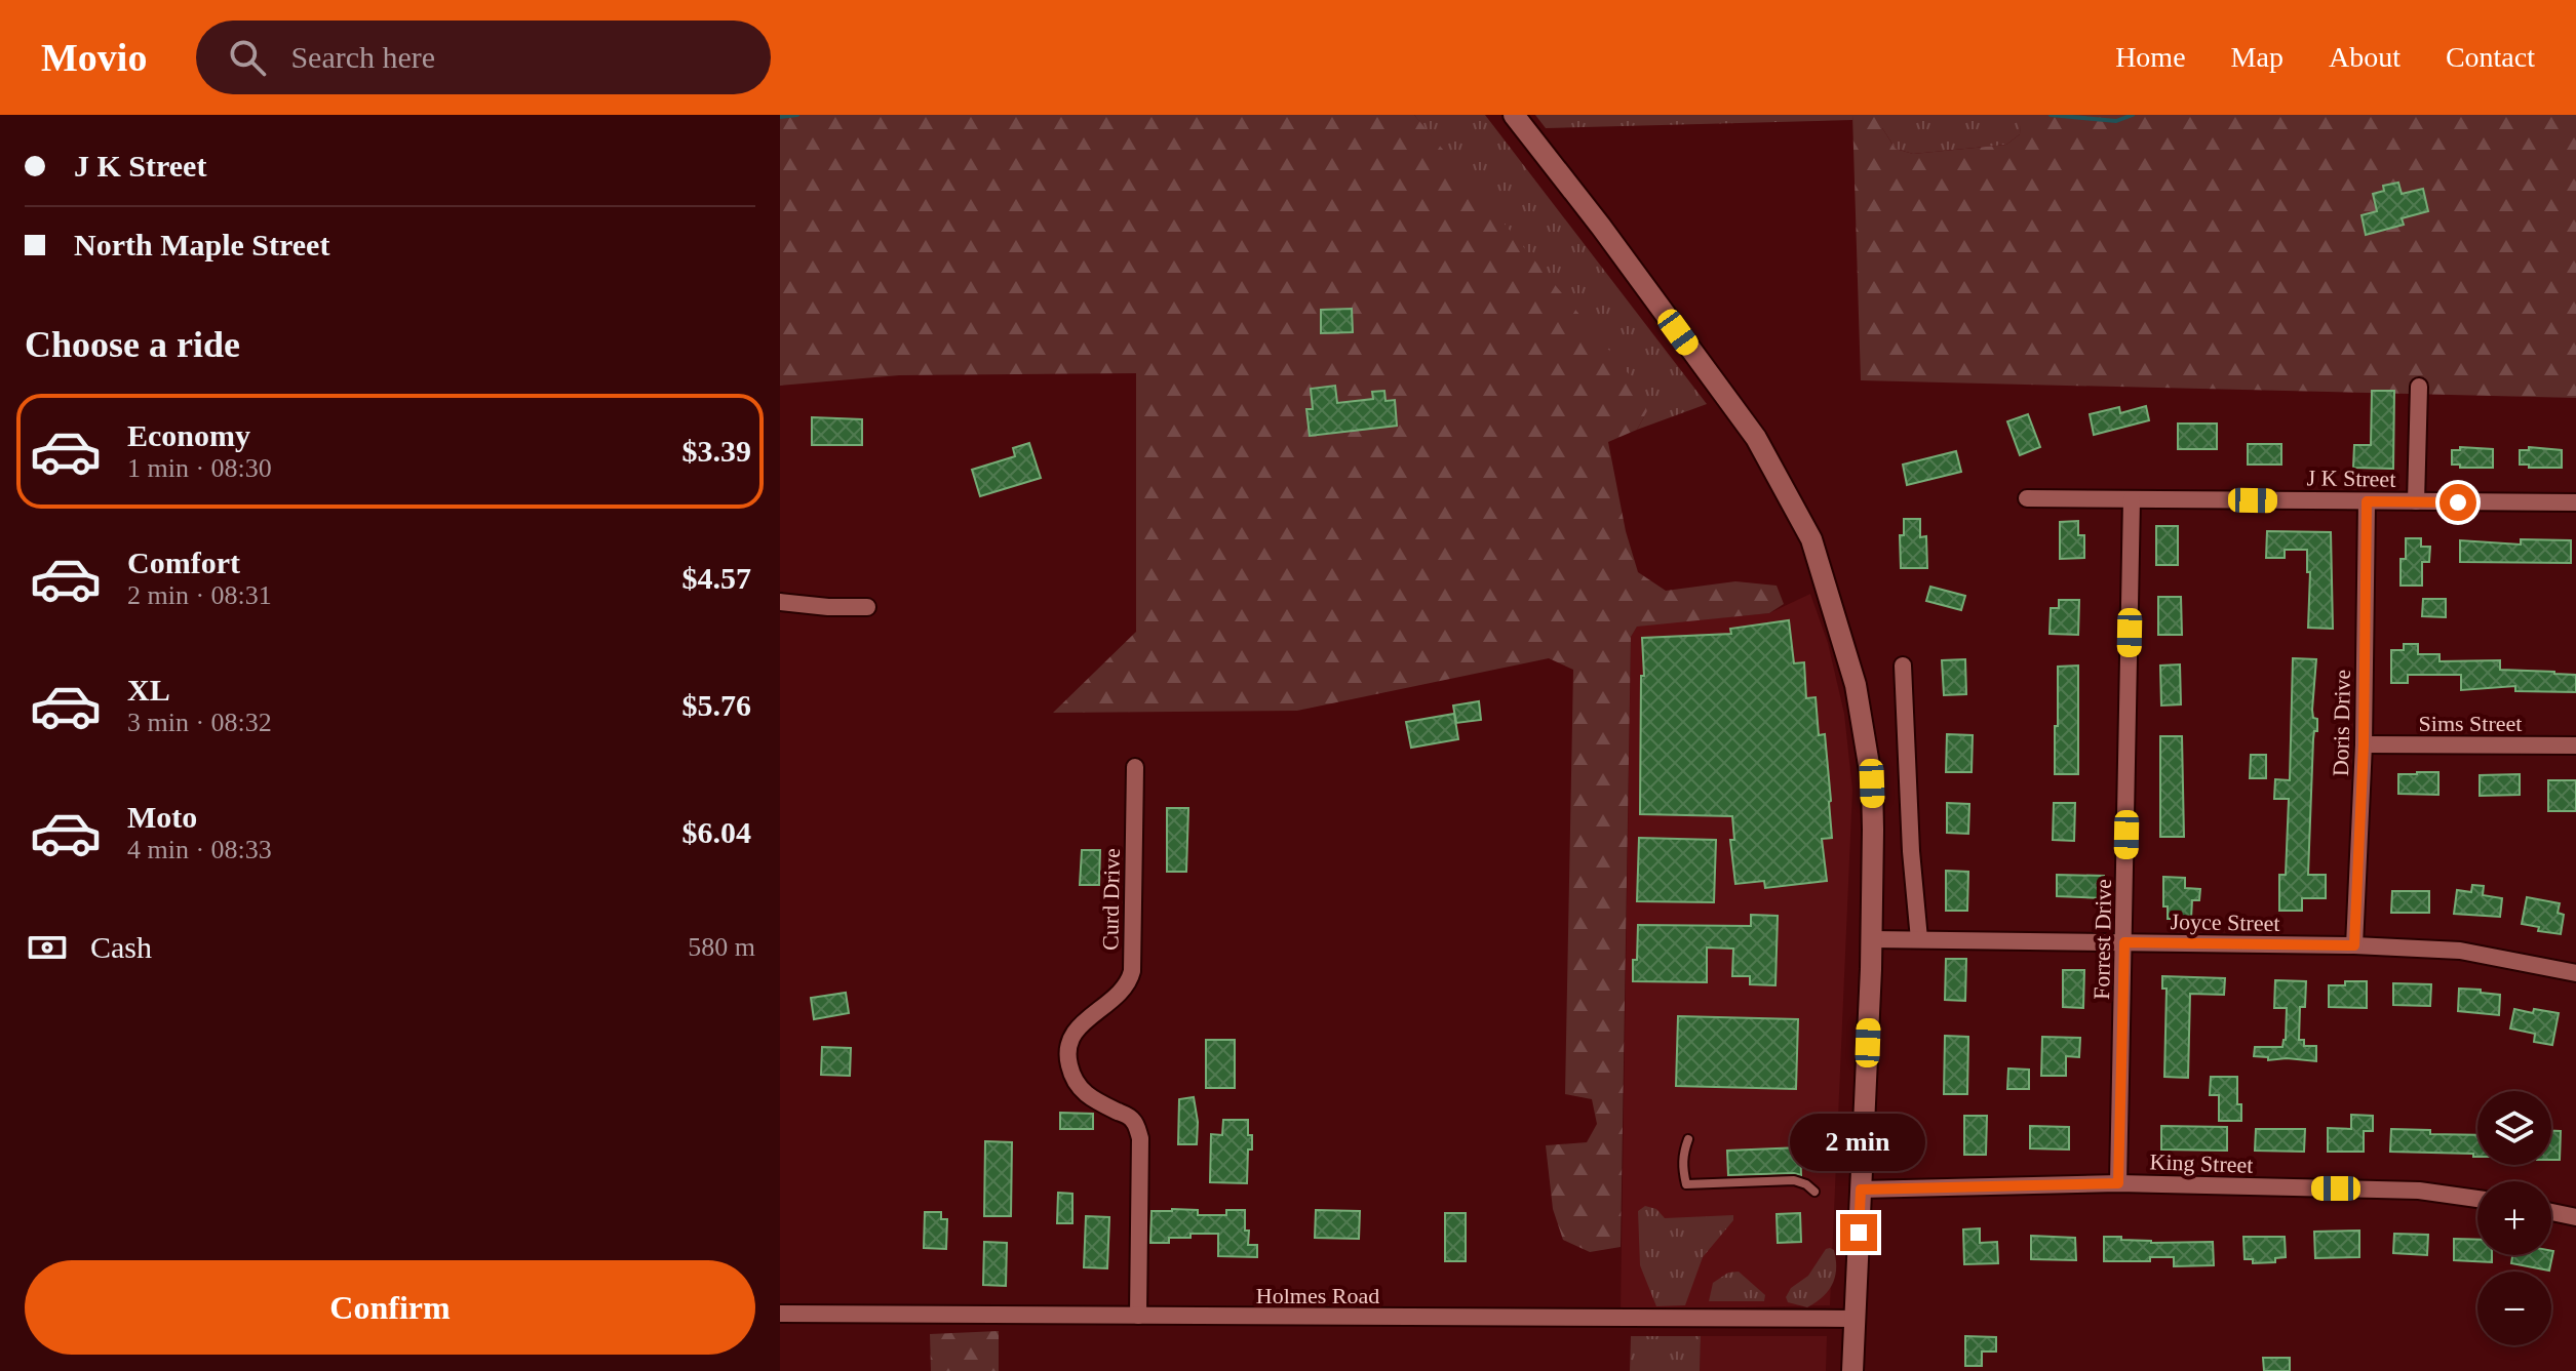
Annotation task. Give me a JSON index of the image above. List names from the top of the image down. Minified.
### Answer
{"streets":{"street":["J K Street","Doris Drive","Sims Street","Curd Drive","Joyce Street","Forrest Drive","King Street","Holmes Road"]},"crossings":[["J K Street","Doris Drive"],["J K Street","Forrest Drive"],["Doris Drive","Sims Street"],["Doris Drive","Joyce Street"],["Curd Drive","Holmes Road"],["Joyce Street","Forrest Drive"],["Forrest Drive","King Street"]],"page":{"header":"Movio","search":"Search here","nav":["Home","Map","About","Contact"],"banner":["J K Street","North Maple Street"],"heading":"Choose a ride","list":[{"name":"Economy","note":"1 min · 08:30","value":"$3.39"},{"name":"Comfort","note":"2 min · 08:31","value":"$4.57"},{"name":"XL","note":"3 min · 08:32","value":"$5.76"},{"name":"Moto","note":"4 min · 08:33","value":"$6.04"}],"pay":["Cash","580 m"],"map_buttons":["+","−"],"bubble":"2 min","buttons":"Confirm"}}
